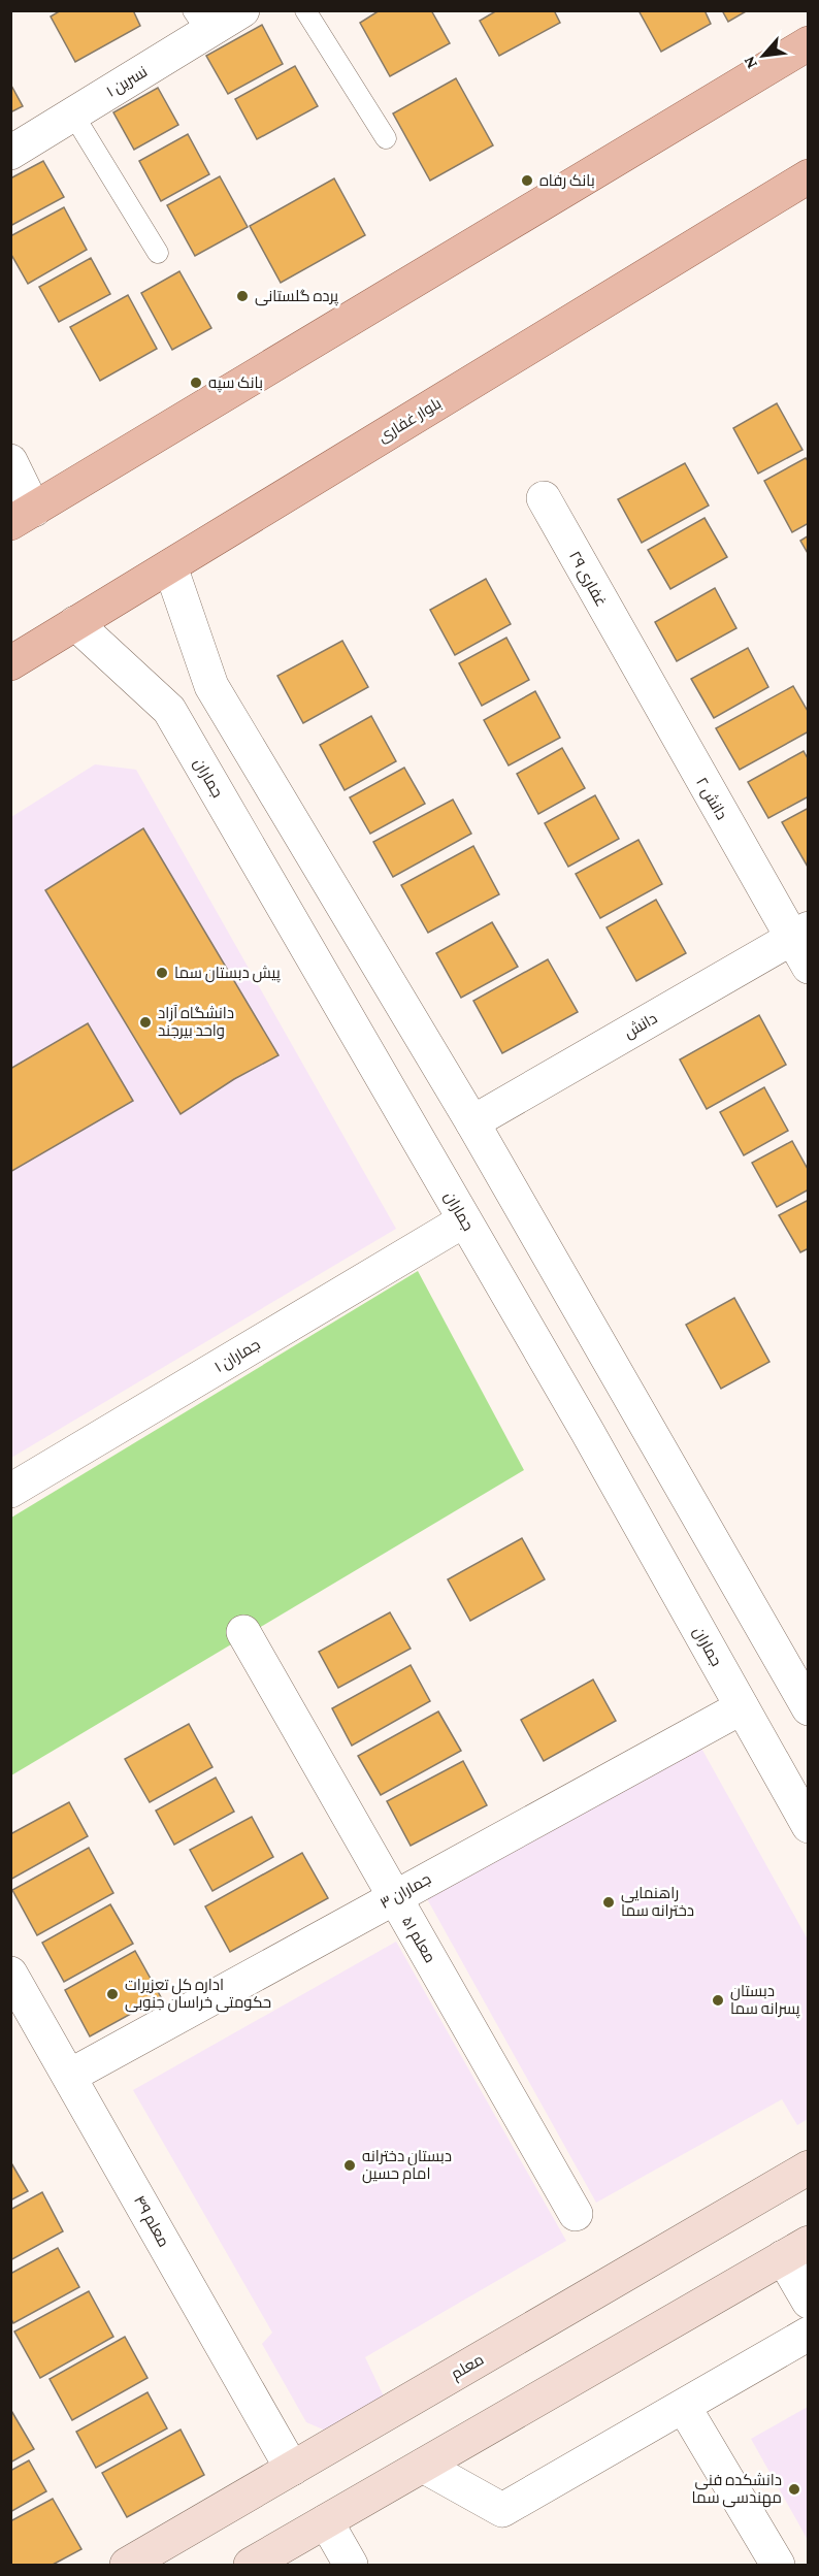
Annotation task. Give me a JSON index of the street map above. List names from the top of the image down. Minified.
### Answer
{"streets":{"main road":["بلوار غفاری","معلم"],"street":["نسرین ۱","غفاری ۲۹","جماران","دانش ۲","دانش","جماران ۱","جماران ۳","معلم ۵۱","معلم ۴۹"]},"crossings":[["بلوار غفاری","جماران"],["غفاری ۲۹","دانش ۲"],["جماران","جماران ۱"],["جماران","جماران ۳"],["دانش ۲","دانش"],["جماران ۳","معلم ۵۱"],["جماران ۳","معلم ۴۹"],["معلم ۴۹","معلم"]],"places":["بانک رفاه","پرده گلستانی","بانک سپه","پیش دبستان سما","دانشگاه آزاد واحد بیرجند","راهنمایی دخترانه سما","اداره کل تعزیرات حکومتی خراسان جنوبی","دبستان پسرانه سما","دبستان دخترانه امام حسین","دانشکده فنی مهندسی سما"],"north":"bottom left"}
